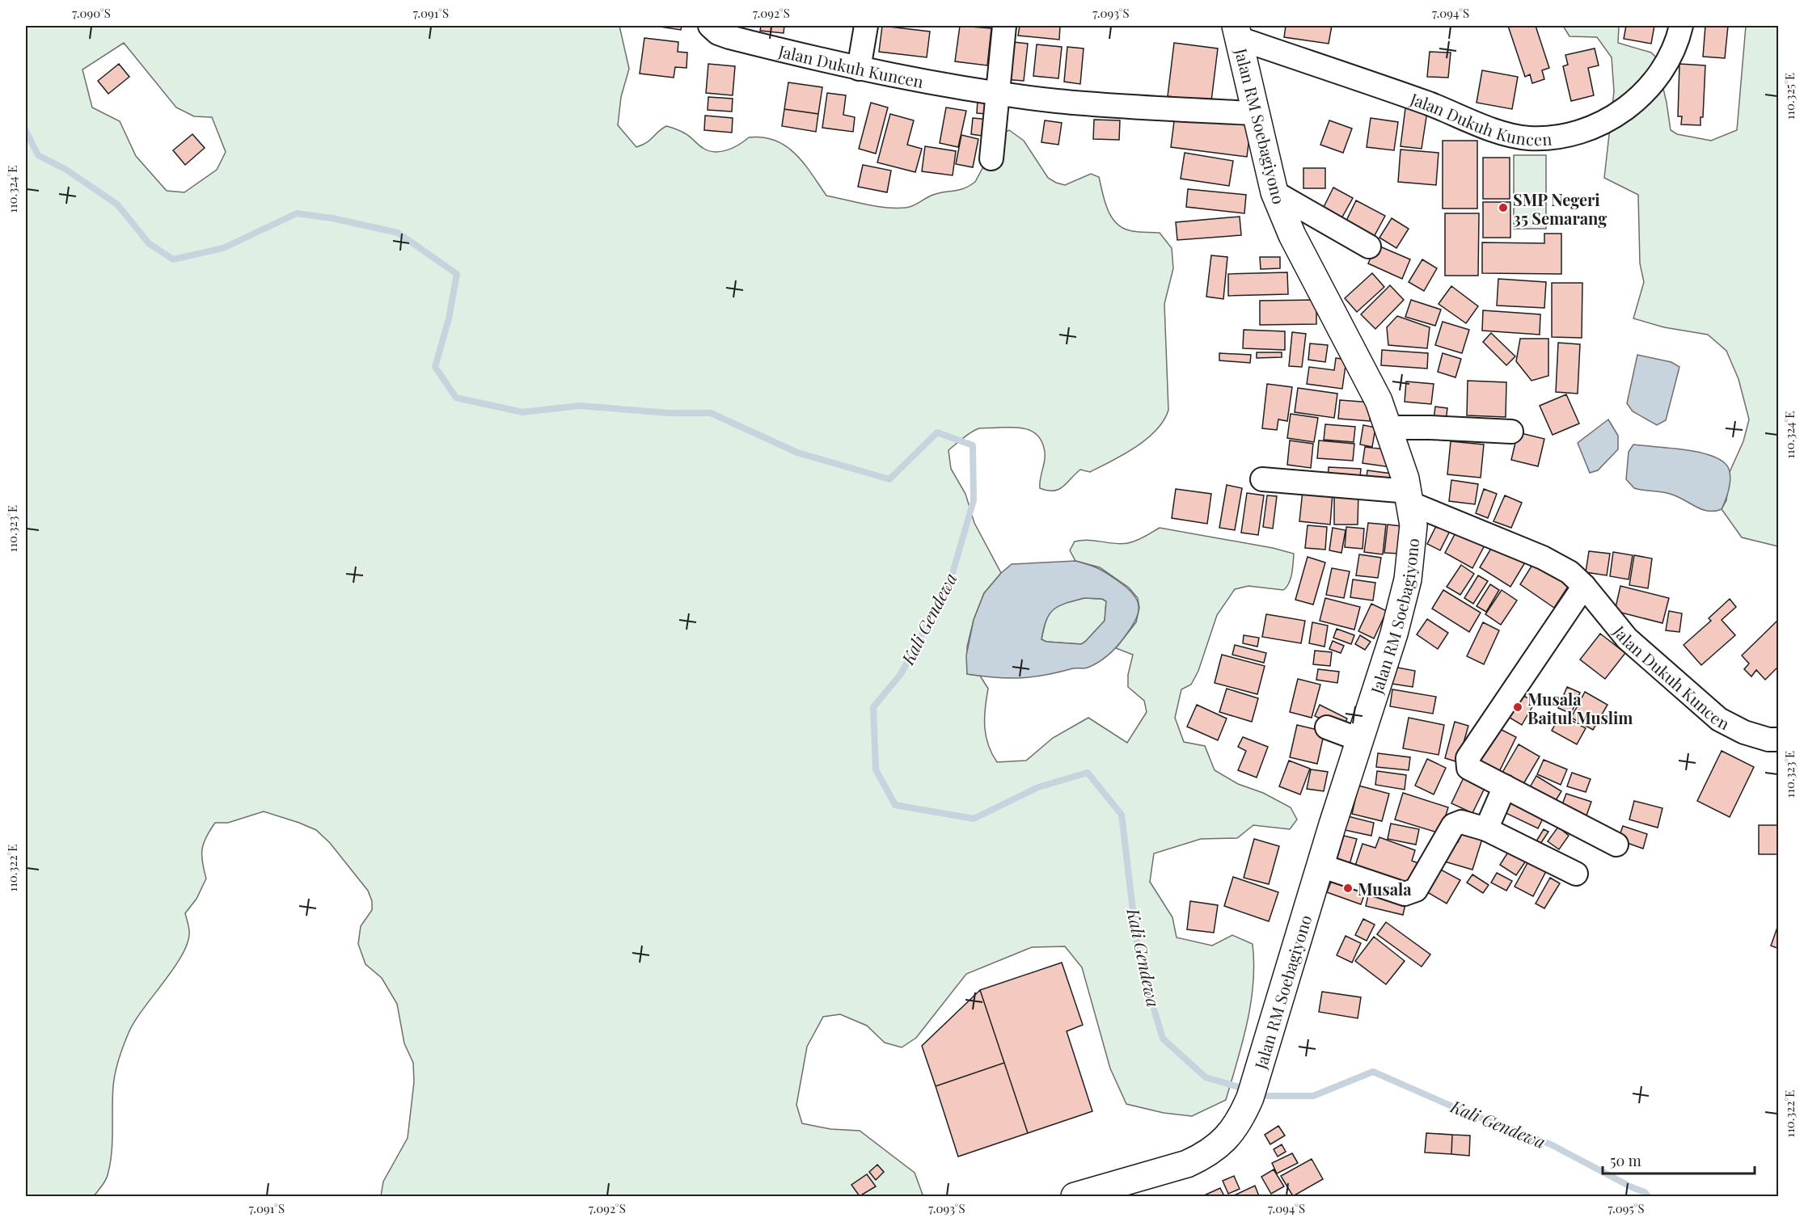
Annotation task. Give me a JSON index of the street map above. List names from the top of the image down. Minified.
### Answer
{"streets":{"main road":["Jalan RM Soebagiyono"],"street":["Jalan Dukuh Kuncen"]},"crossings":[["Jalan Dukuh Kuncen","Jalan RM Soebagiyono"]],"water":["Kali Gendewa"],"places":["SMP Negeri 35 Semarang","Musala Baitul Muslim","Musala"],"scale_bar":"50 m","coordinates":["7.090°S","7.091°S","7.092°S","7.093°S","7.094°S","110.325°E","110.324°E","110.323°E","110.322°E","7.095°S"]}
